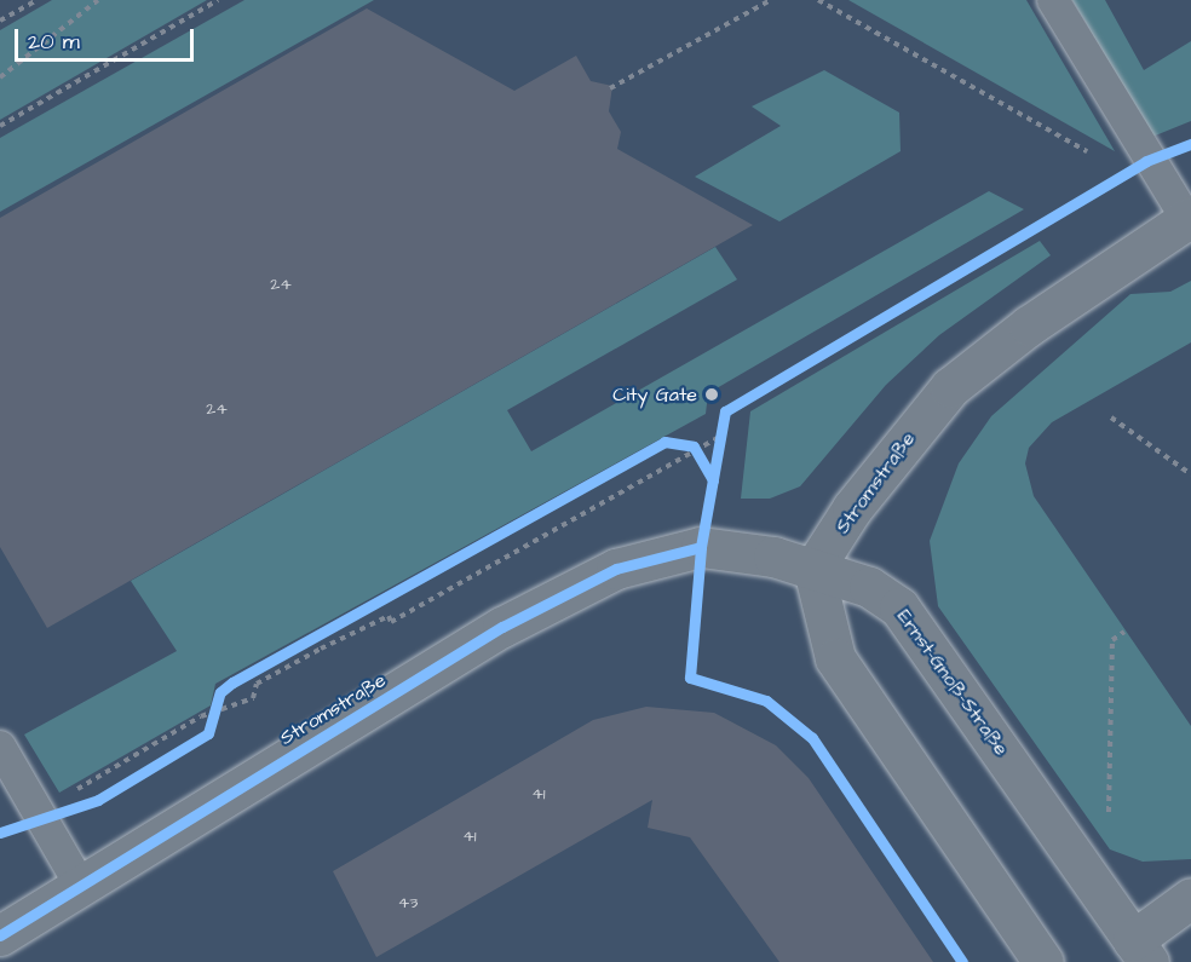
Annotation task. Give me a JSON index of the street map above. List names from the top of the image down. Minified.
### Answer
{"streets":{"main road":["Stromstraße","Ernst-Gnoß-Straße"]},"crossings":[["Stromstraße","Ernst-Gnoß-Straße"]],"places":["City Gate"],"house_numbers":["24","24","41","41","43"],"scale_bar":"20 m"}
